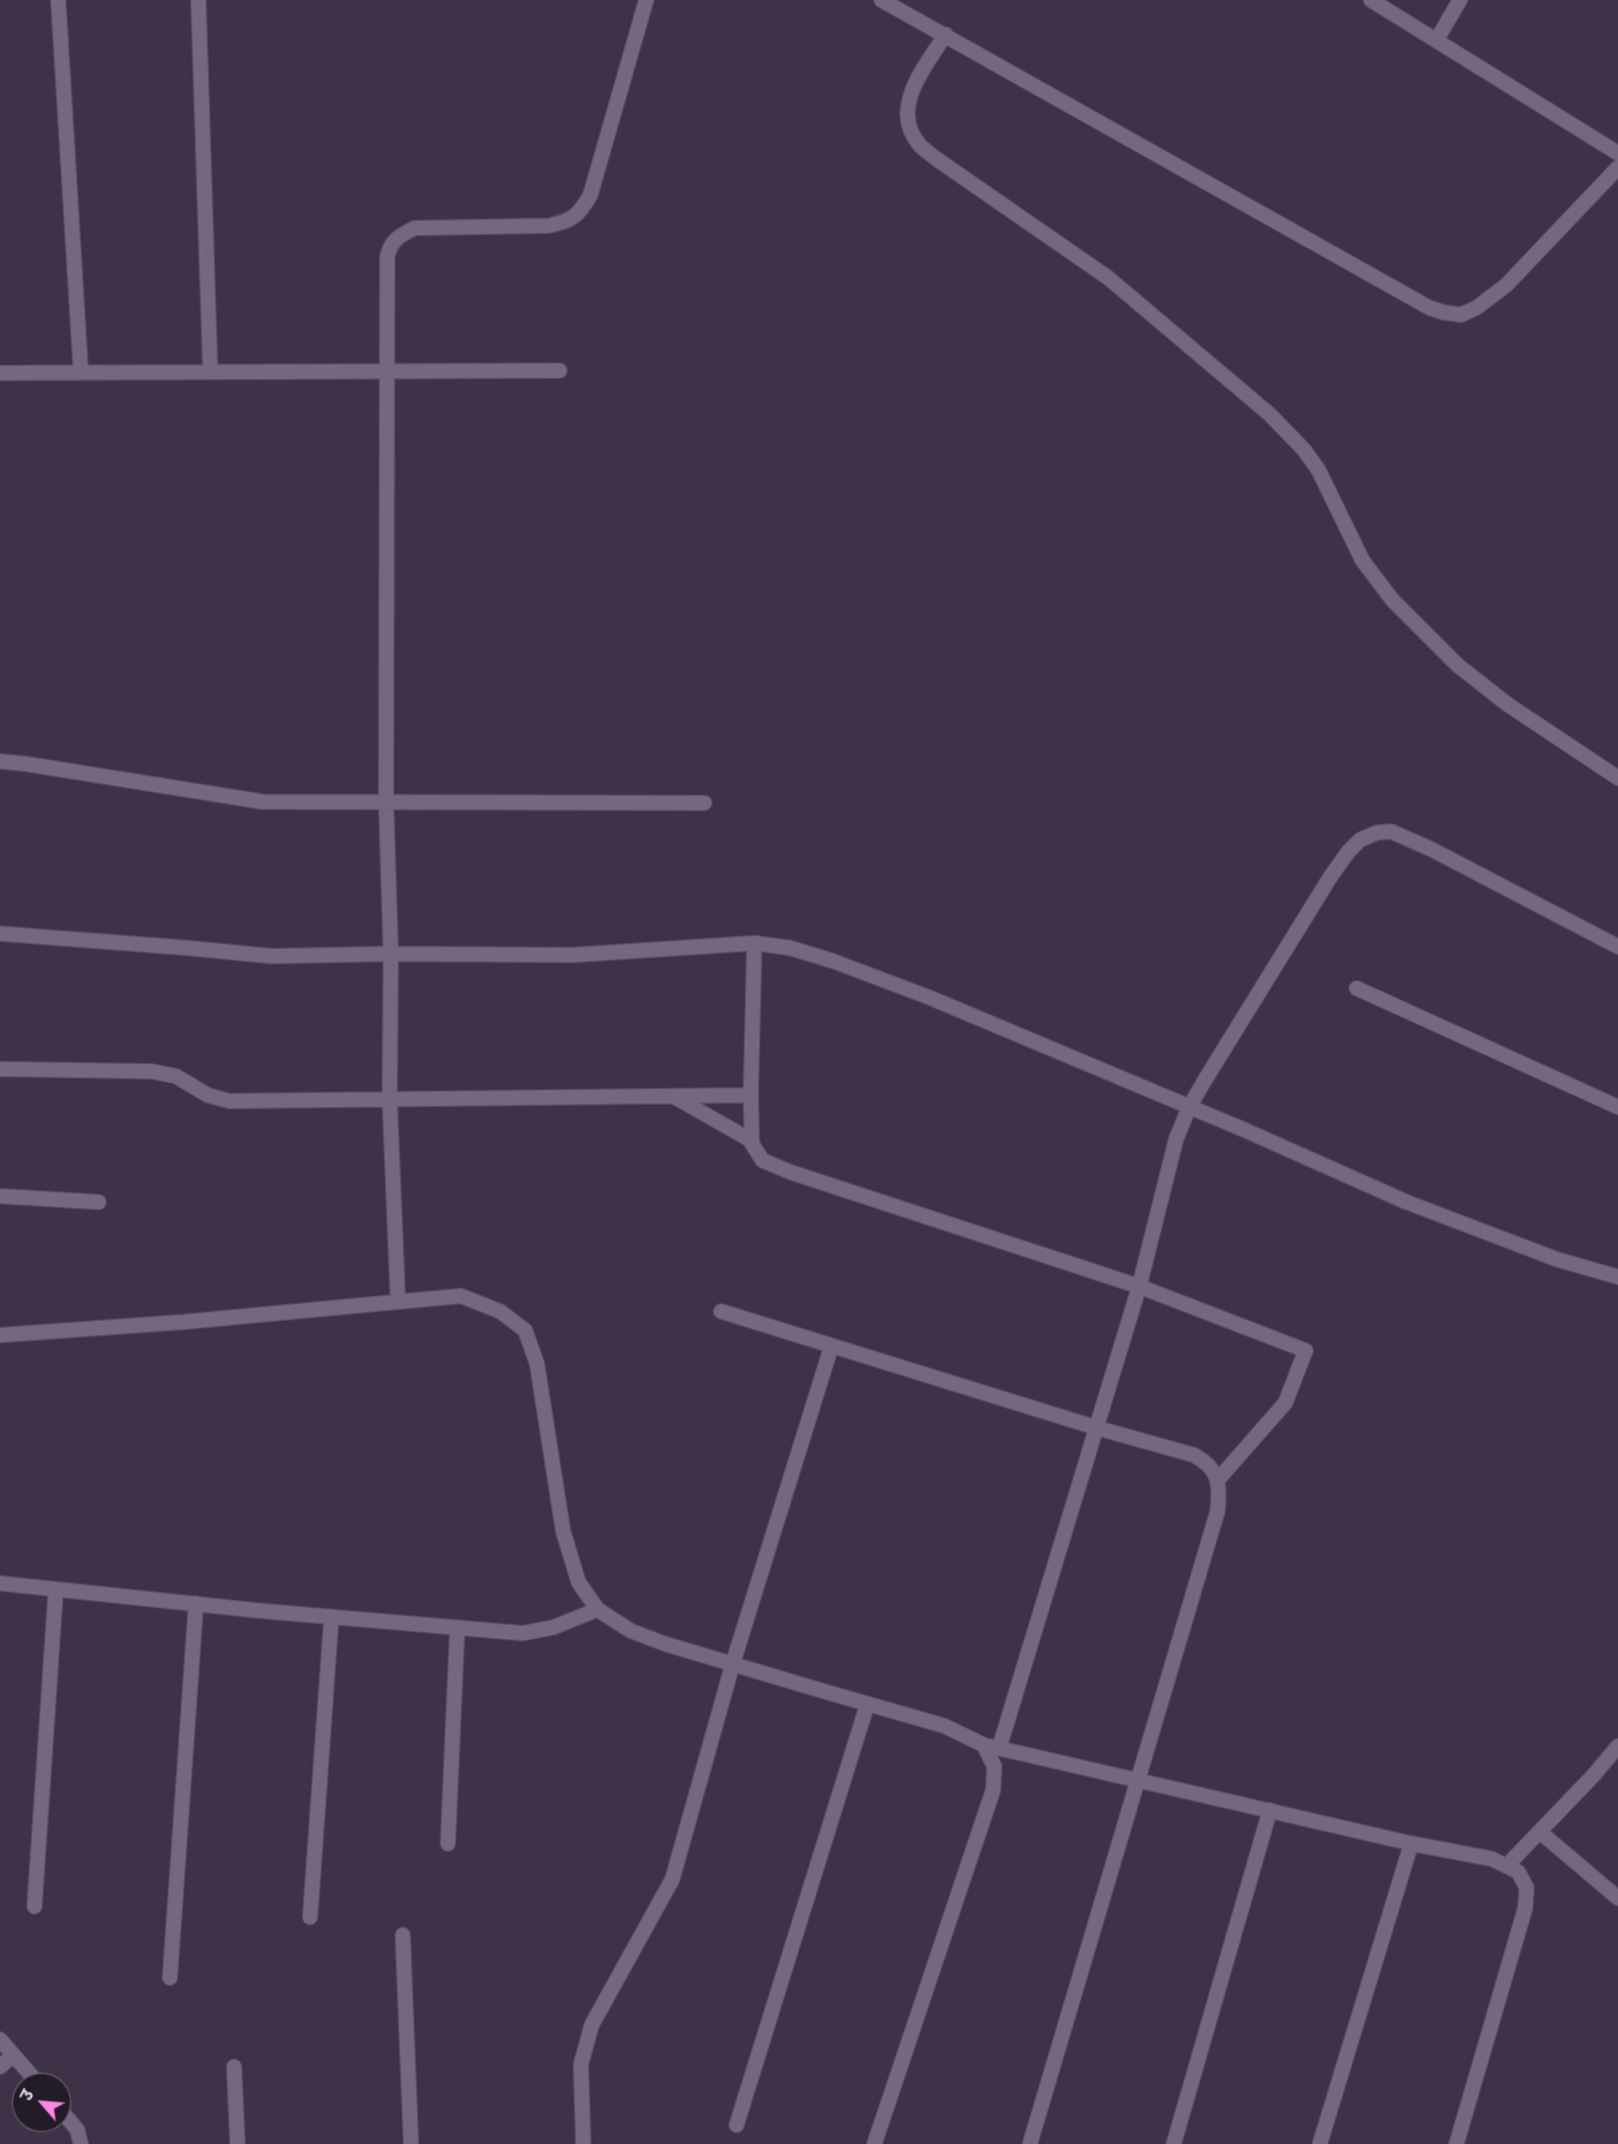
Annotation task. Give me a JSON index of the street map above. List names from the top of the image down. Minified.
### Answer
{"north":"top left"}
